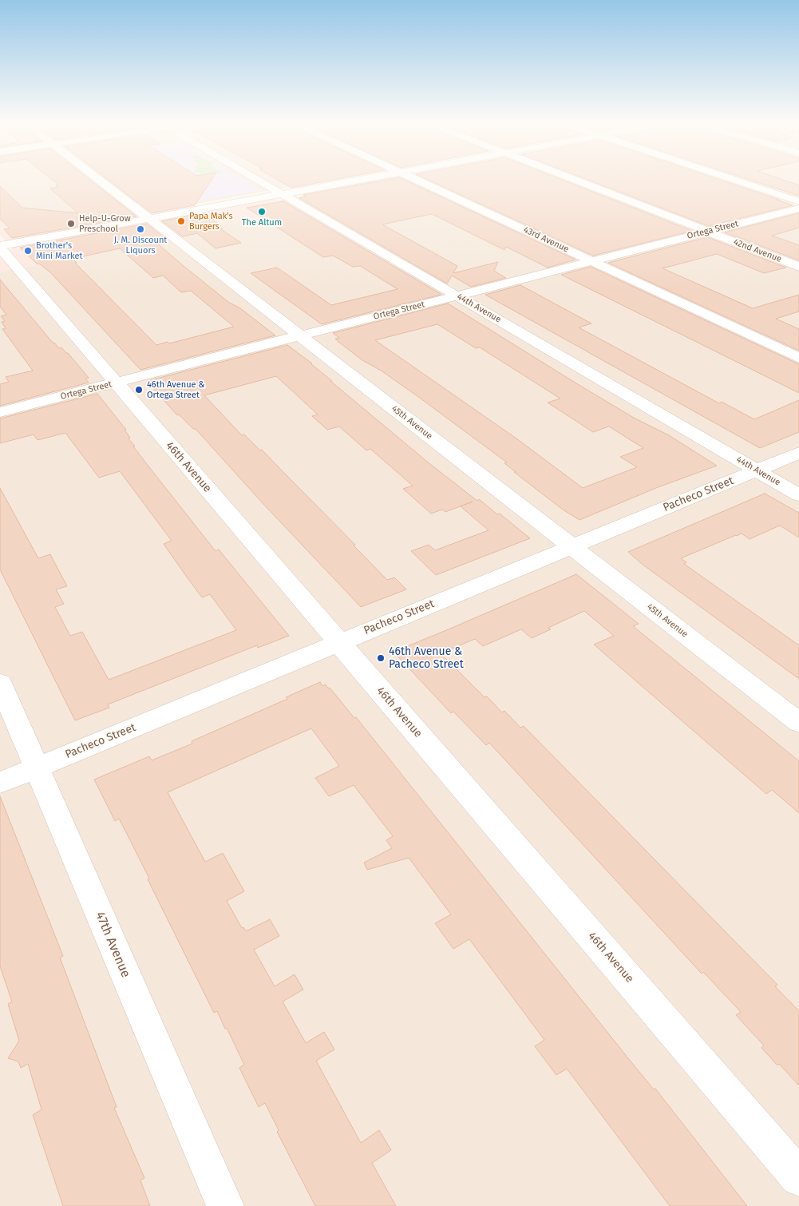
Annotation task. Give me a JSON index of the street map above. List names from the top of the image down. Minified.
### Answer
{"streets":{"street":["Ortega Street","43rd Avenue","42nd Avenue","44th Avenue","45th Avenue","46th Avenue","Pacheco Street","47th Avenue"]},"crossings":[["Ortega Street","43rd Avenue"],["Ortega Street","42nd Avenue"],["Ortega Street","44th Avenue"],["Ortega Street","45th Avenue"],["Ortega Street","46th Avenue"],["44th Avenue","Pacheco Street"],["45th Avenue","Pacheco Street"],["46th Avenue","Pacheco Street"],["Pacheco Street","47th Avenue"]],"places":["The Altum","Papa Mak's Burgers","Help-U-Grow Preschool","J. M. Discount Liquors","Brother's Mini Market","46th Avenue & Ortega Street","46th Avenue & Pacheco Street"]}
